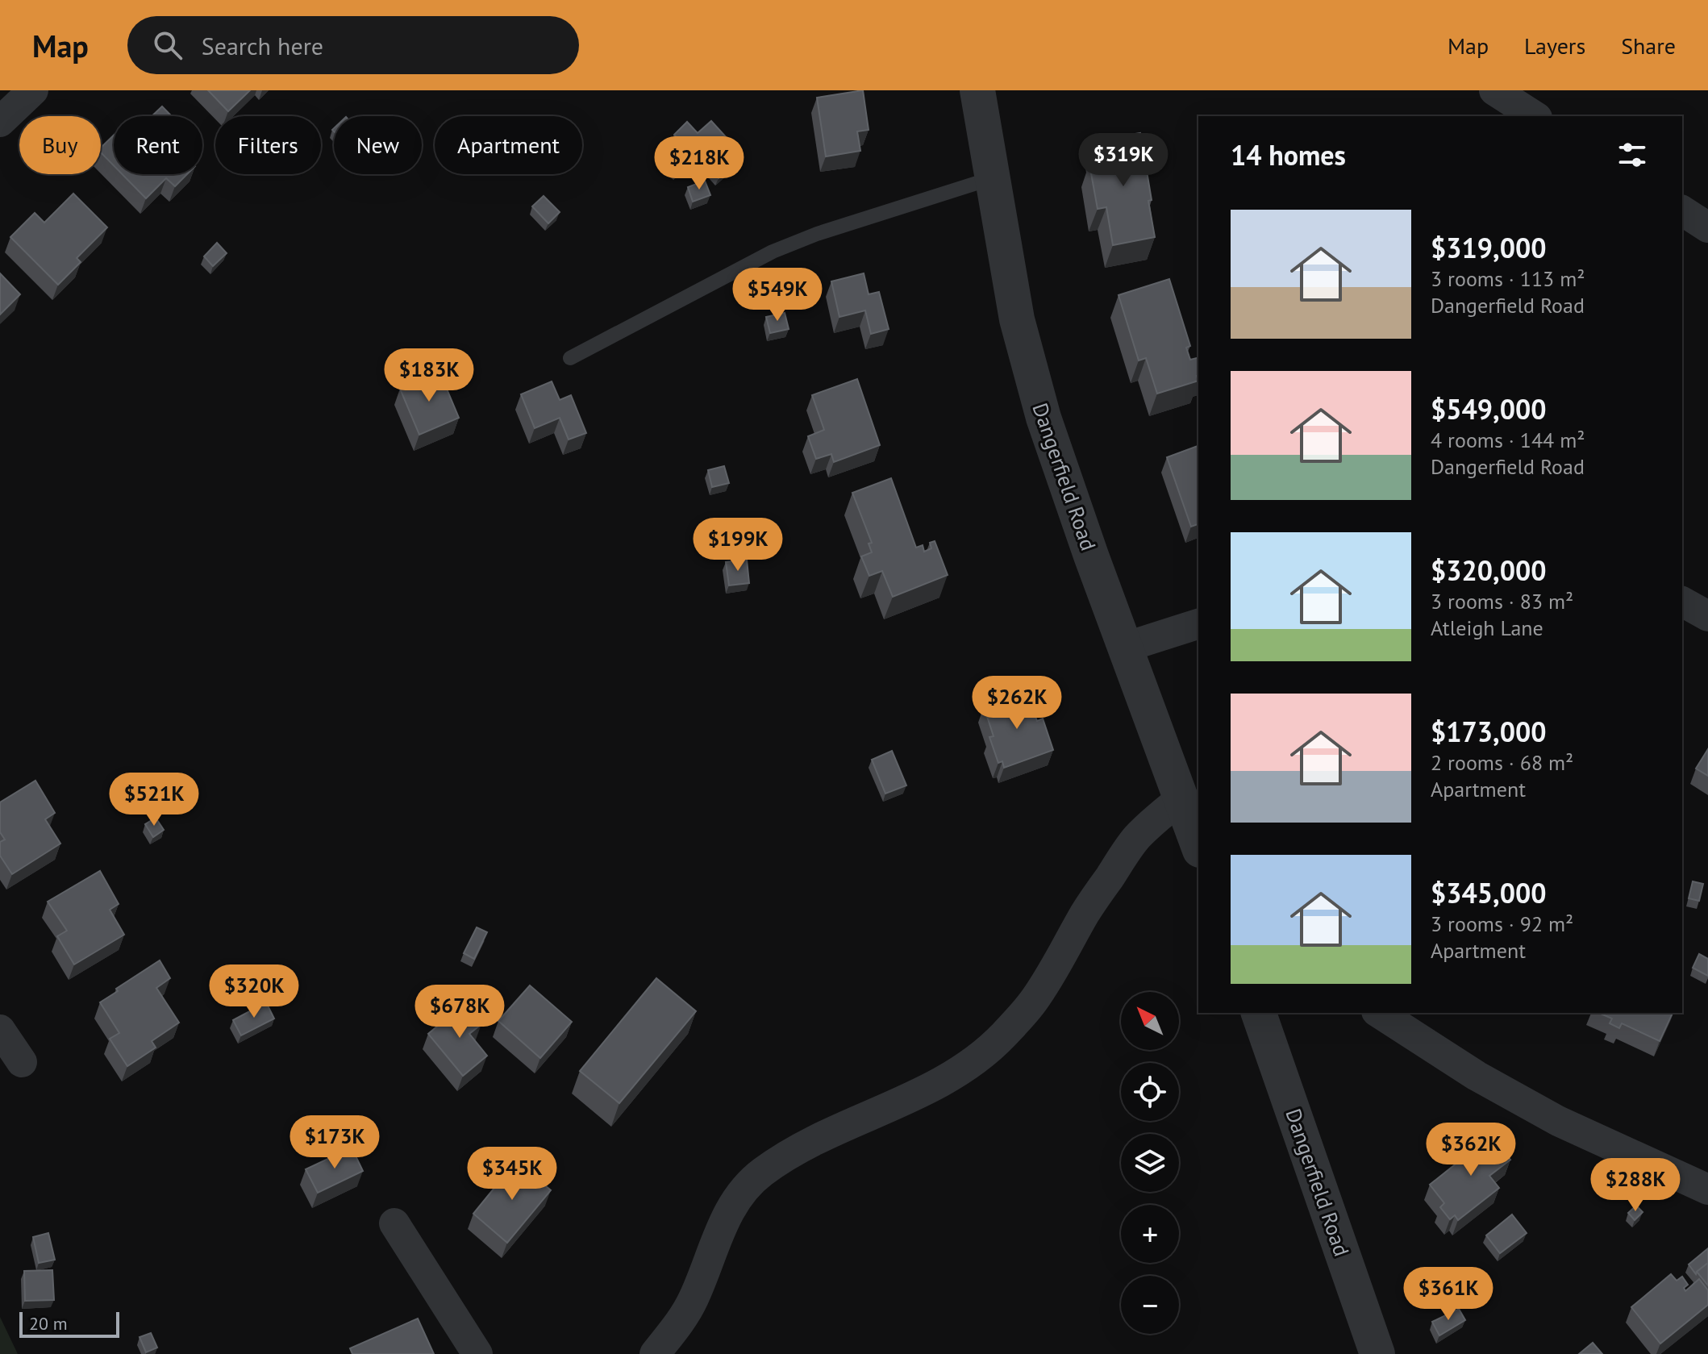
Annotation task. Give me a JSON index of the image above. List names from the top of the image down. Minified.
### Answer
{"streets":{"street":["Dangerfield Road"]},"scale_bar":"20 m","north":"top left","page":{"header":"Map","search":"Search here","nav":["Map","Layers","Share"],"chip":["Buy","Rent","Filters","New","Apartment"],"heading":"14 homes","price":["$319K","$218K","$549K","$183K","$199K","$262K","$521K","$320K","$678K","$173K","$362K","$345K","$288K","$361K"],"list":[{"name":"$319,000","note":"3 rooms · 113 m² · Dangerfield Road"},{"name":"$549,000","note":"4 rooms · 144 m² · Dangerfield Road"},{"name":"$320,000","note":"3 rooms · 83 m² · Atleigh Lane"},{"name":"$173,000","note":"2 rooms · 68 m² · Apartment"},{"name":"$345,000","note":"3 rooms · 92 m² · Apartment"}],"map_buttons":["+","−"],"scale":"20 m"}}
